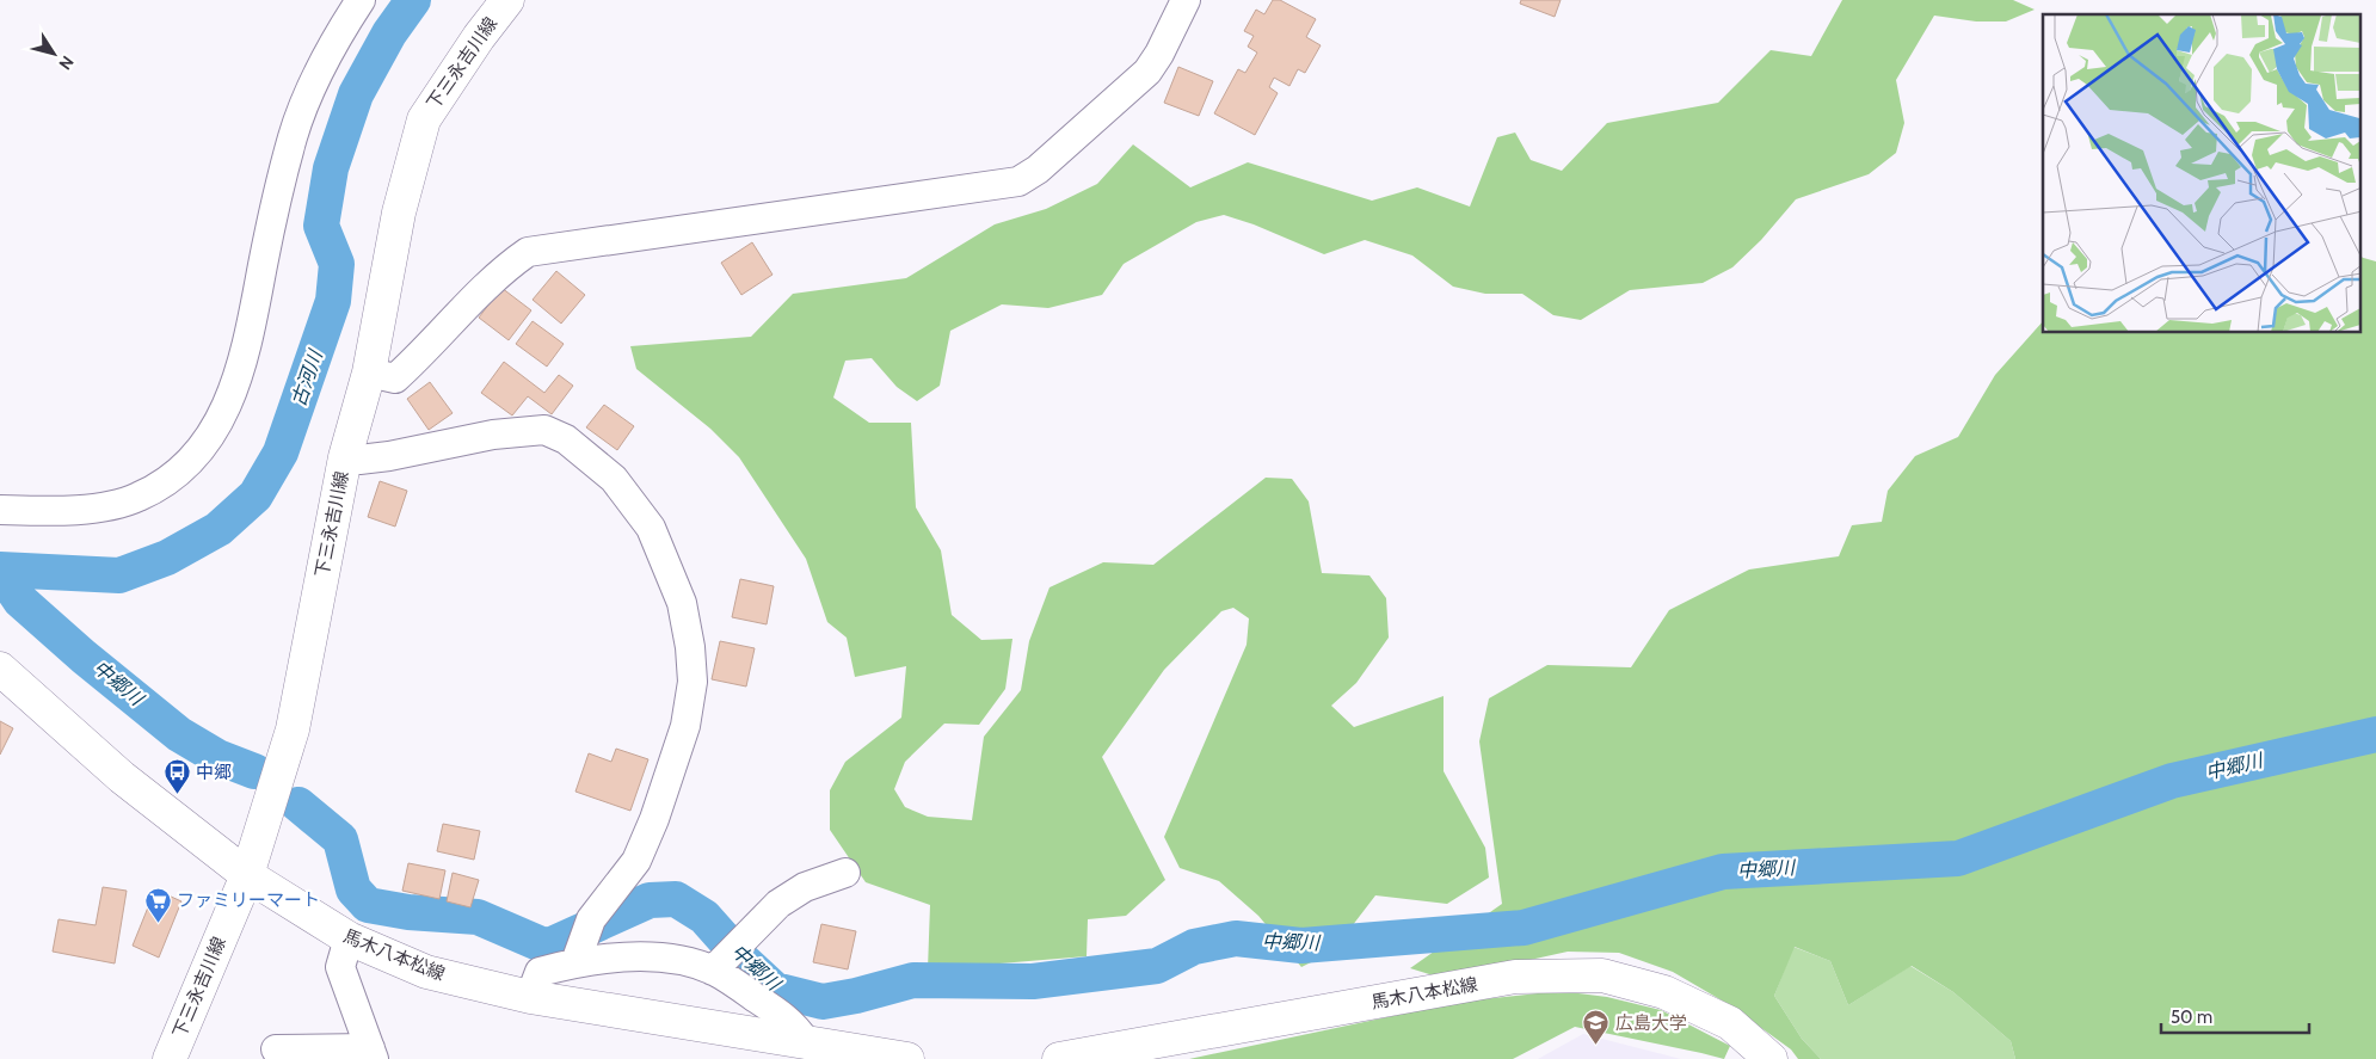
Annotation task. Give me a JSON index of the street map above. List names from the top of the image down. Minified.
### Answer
{"streets":{"main road":["下三永吉川線","馬木八本松線"]},"crossings":[["下三永吉川線","馬木八本松線"]],"water":["古河川","中郷川"],"places":{"bus stop":["中郷"],"supermarket":["ファミリーマート"],"school or university":["広島大学"]},"scale_bar":"50 m","north":"bottom right"}
